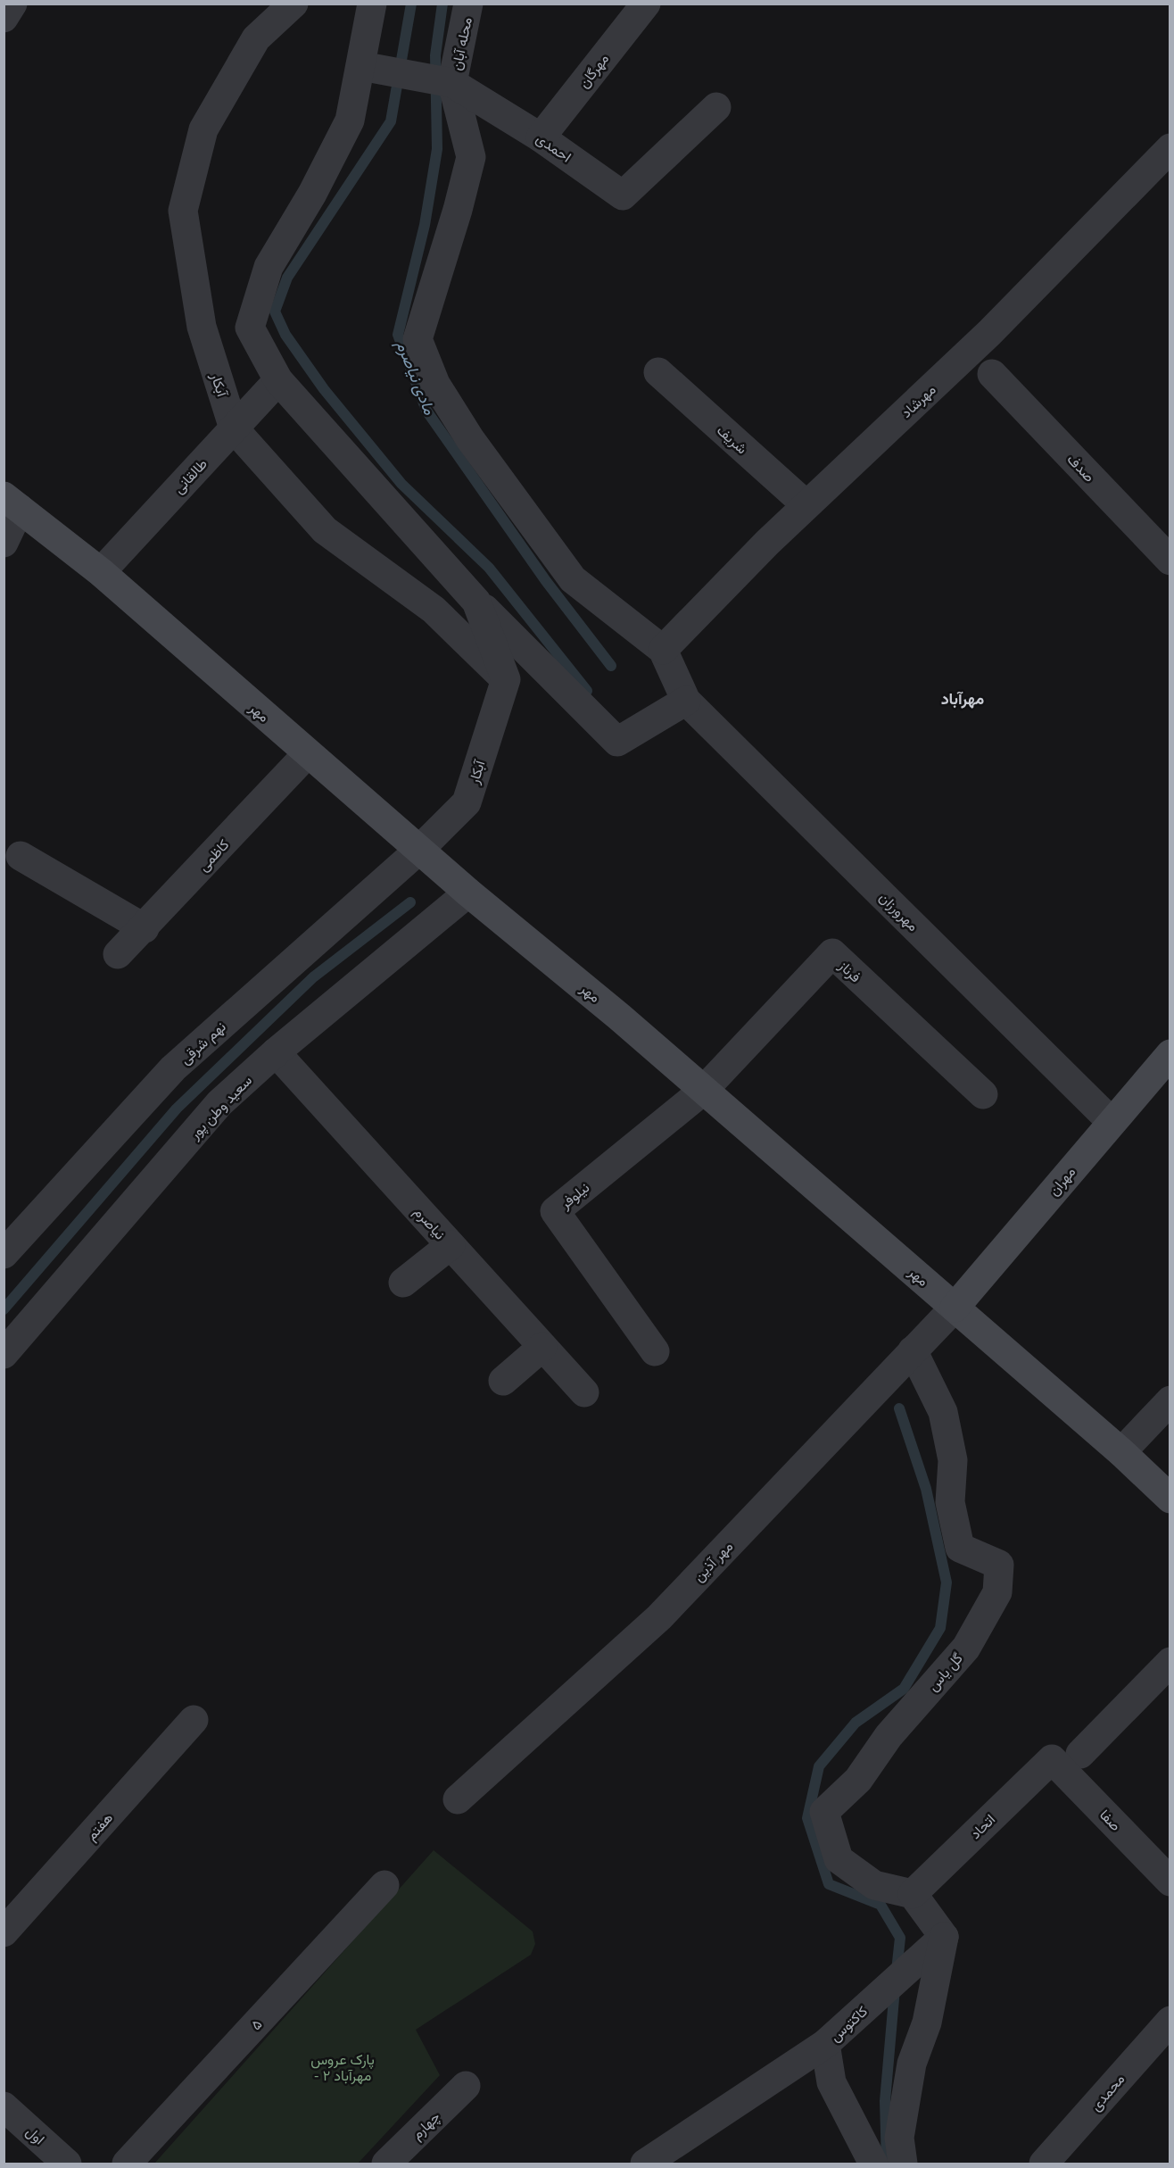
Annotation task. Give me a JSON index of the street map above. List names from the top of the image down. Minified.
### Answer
{"streets":{"street":["محله آبان","مهرگان","احمدی","آبکار","مهرشاد","شریف","صدف","طالقانی","مهر","کاظمی","مهرورزان","فرناز","نهم شرقی","سعید وطن پور","مهران","نیلوفر","نیاصرم","مهر آذین","گل یاس","صفا","هفتم","اتحاد","کاکتوس","۵","محمدی","چهارم","اول"]},"crossings":[["محله آبان","احمدی"],["مهرگان","احمدی"],["آبکار","طالقانی"],["آبکار","مهر"],["آبکار","نهم شرقی"],["مهرشاد","شریف"],["طالقانی","مهر"],["مهر","کاظمی"],["مهر","فرناز"],["مهر","نهم شرقی"],["مهر","سعید وطن پور"],["مهر","مهران"],["مهر","نیلوفر"],["مهر","مهر آذین"],["مهرورزان","مهران"],["فرناز","نیلوفر"],["سعید وطن پور","نیاصرم"],["مهران","مهر آذین"],["مهر آذین","گل یاس"],["گل یاس","اتحاد"],["صفا","اتحاد"]],"districts":["مهرآباد"],"water":["مادی نیاصرم"],"parks":["پارک عروس - مهرآباد ۲"]}
